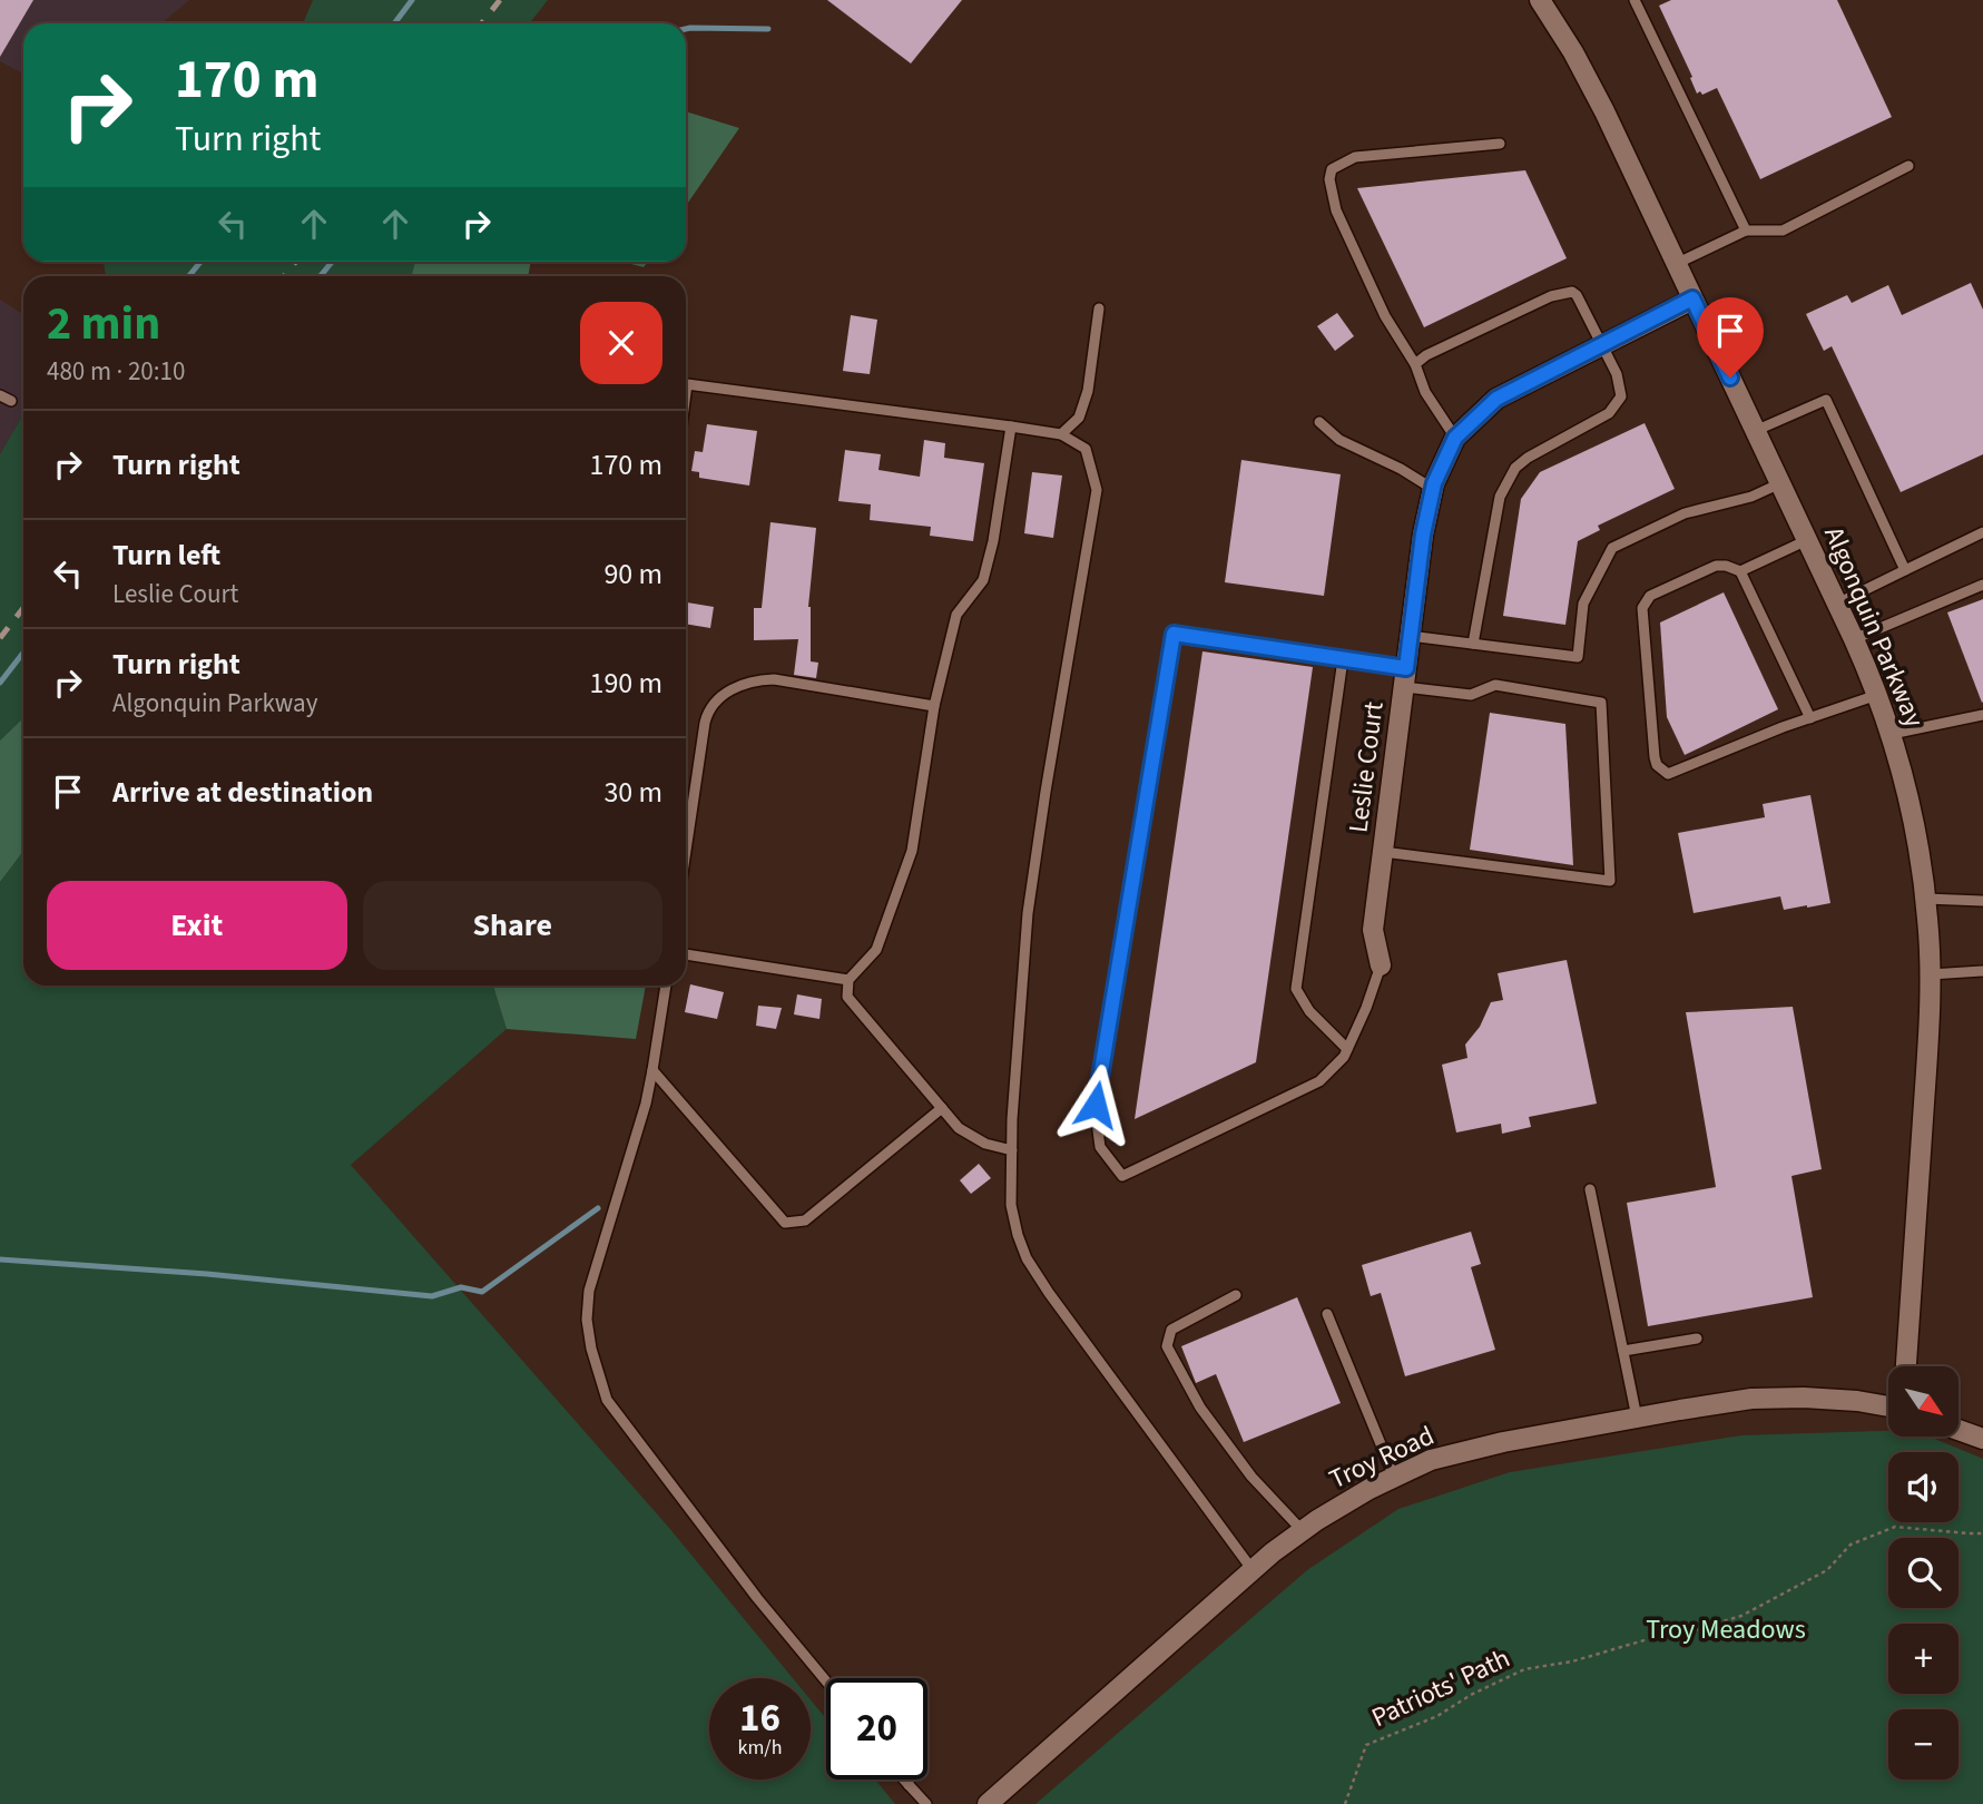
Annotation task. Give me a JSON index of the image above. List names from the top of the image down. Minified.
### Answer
{"streets":{"street":["Algonquin Parkway","Leslie Court","Troy Road"],"path":["Patriots' Path"]},"crossings":[["Algonquin Parkway","Leslie Court"]],"parks":["Troy Meadows"],"north":"bottom right","page":{"turn":["170 m","Turn right"],"heading":["2 min","480 m · 20:10"],"list":[{"name":"Turn right","value":"170 m"},{"name":"Turn left","note":"Leslie Court","value":"90 m"},{"name":"Turn right","note":"Algonquin Parkway","value":"190 m"},{"name":"Arrive at destination","value":"30 m"}],"buttons":["Exit","Share"],"map_buttons":["+","−"],"speed":"16 km/h","limit":"20"}}
